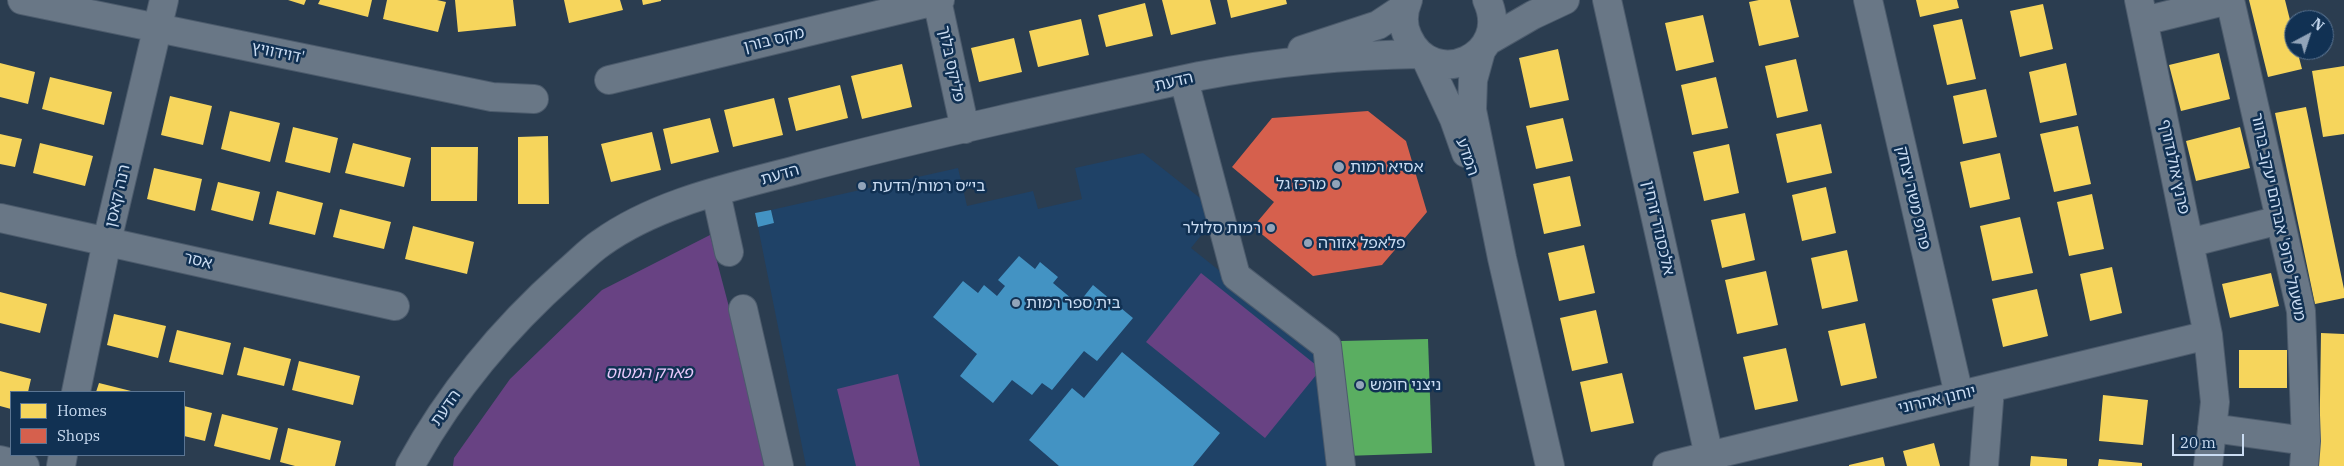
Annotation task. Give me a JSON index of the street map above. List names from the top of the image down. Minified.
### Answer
{"streets":{"street":["מקס בורן","דוידוויץ'","פליקס בלוך","הדעת","המדע","פרנץ אולנדורף","רנה קאסן","פרופ משה יצחק","משעול פרופ' אברהם יעקב ברוור","אלכסנדר זרחין","אסר","יוחנן אהרוני"]},"crossings":[["מקס בורן","פליקס בלוך"],["דוידוויץ'","רנה קאסן"],["פליקס בלוך","הדעת"],["הדעת","המדע"],["פרנץ אולנדורף","יוחנן אהרוני"],["רנה קאסן","אסר"],["פרופ משה יצחק","יוחנן אהרוני"],["אלכסנדר זרחין","יוחנן אהרוני"]],"parks":["פארק המטוס"],"places":["אסיא רמות","מרכז גל","בי״ס רמות/הדעת","רמות סלולר","פלאפל אזורה","בית ספר רמות","ניצני חומש"],"legend":["Homes","Shops"],"scale_bar":"20 m","north":"top right"}
